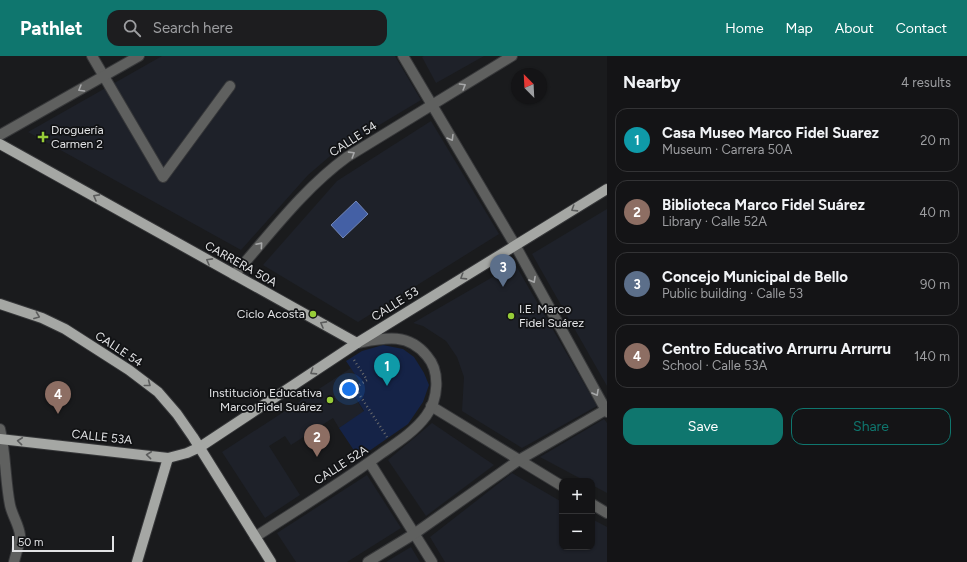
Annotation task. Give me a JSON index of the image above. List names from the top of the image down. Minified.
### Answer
{"streets":{"main road":["CALLE 54","CARRERA 50A","CALLE 53","CALLE 53A"],"street":["CALLE 52A"]},"crossings":[["CALLE 54","CARRERA 50A"],["CALLE 54","CALLE 53"],["CALLE 54","CALLE 53A"],["CALLE 54","CALLE 52A"],["CARRERA 50A","CALLE 53"],["CALLE 53","CALLE 53A"]],"one_way":["CARRERA 50A","CALLE 53","CALLE 53A"],"places":{"health":["Droguería Carmen 2"],"other":["Ciclo Acosta","I.E. Marco Fidel Suárez","Institución Educativa Marco Fidel Suárez"]},"scale_bar":"50 m","north":"top left","page":{"header":"Pathlet","search":"Search here","nav":["Home","Map","About","Contact"],"heading":["Nearby","4 results"],"list":[{"mark":"1","name":"Casa Museo Marco Fidel Suarez","note":"Museum · Carrera 50A","value":"20 m"},{"mark":"2","name":"Biblioteca Marco Fidel Suárez","note":"Library · Calle 52A","value":"40 m"},{"mark":"3","name":"Concejo Municipal de Bello","note":"Public building · Calle 53","value":"90 m"},{"mark":"4","name":"Centro Educativo Arrurru Arrurru","note":"School · Calle 53A","value":"140 m"}],"pins":["3","1","4","2"],"buttons":["Save","Share"],"map_buttons":["+","−"],"scale":"50 m"}}
